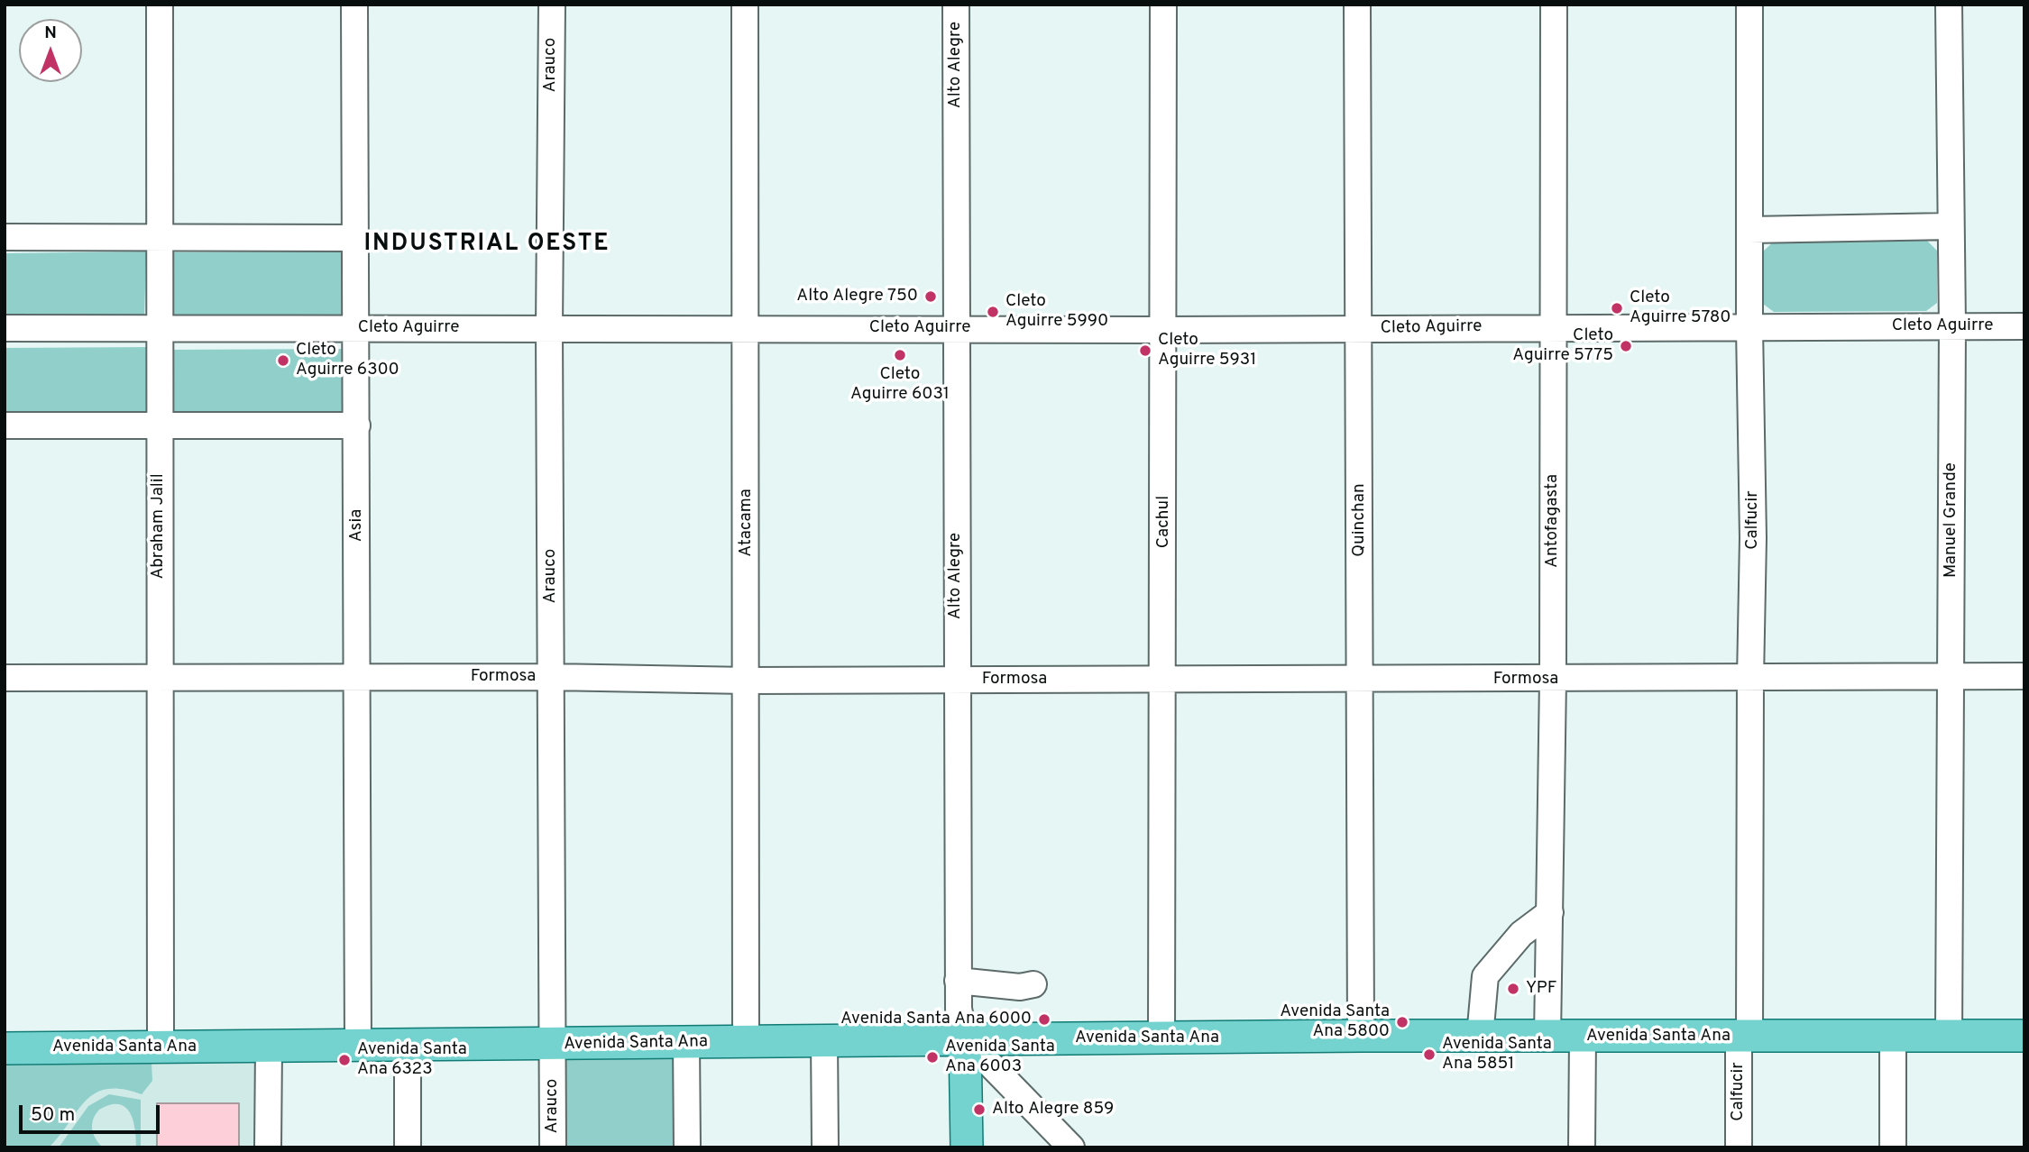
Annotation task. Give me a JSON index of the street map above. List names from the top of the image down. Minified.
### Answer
{"streets":{"main road":["Alto Alegre","Avenida Santa Ana"],"street":["Arauco","Cleto Aguirre","Quinchan","Calfucir","Manuel Grande","Antofagasta","Cachul","Atacama","Asia","Abraham Jalil","Formosa"]},"crossings":[["Arauco","Cleto Aguirre"],["Arauco","Formosa"],["Arauco","Avenida Santa Ana"],["Alto Alegre","Cleto Aguirre"],["Alto Alegre","Formosa"],["Alto Alegre","Avenida Santa Ana"],["Cleto Aguirre","Quinchan"],["Cleto Aguirre","Calfucir"],["Cleto Aguirre","Manuel Grande"],["Cleto Aguirre","Antofagasta"],["Cleto Aguirre","Cachul"],["Cleto Aguirre","Atacama"],["Cleto Aguirre","Asia"],["Cleto Aguirre","Abraham Jalil"],["Quinchan","Formosa"],["Quinchan","Avenida Santa Ana"],["Calfucir","Formosa"],["Calfucir","Avenida Santa Ana"],["Manuel Grande","Formosa"],["Manuel Grande","Avenida Santa Ana"],["Antofagasta","Formosa"],["Antofagasta","Avenida Santa Ana"],["Cachul","Formosa"],["Cachul","Avenida Santa Ana"],["Atacama","Formosa"],["Atacama","Avenida Santa Ana"],["Asia","Formosa"],["Asia","Avenida Santa Ana"],["Abraham Jalil","Formosa"],["Abraham Jalil","Avenida Santa Ana"]],"districts":["INDUSTRIAL OESTE"],"places":["Alto Alegre 750","Cleto Aguirre 5780","Cleto Aguirre 5990","Cleto Aguirre 5775","Cleto Aguirre 5931","Cleto Aguirre 6031","Cleto Aguirre 6300","YPF","Avenida Santa Ana 6000","Avenida Santa Ana 5800","Avenida Santa Ana 5851","Avenida Santa Ana 6003","Avenida Santa Ana 6323","Alto Alegre 859"],"scale_bar":"50 m","north":"top"}
